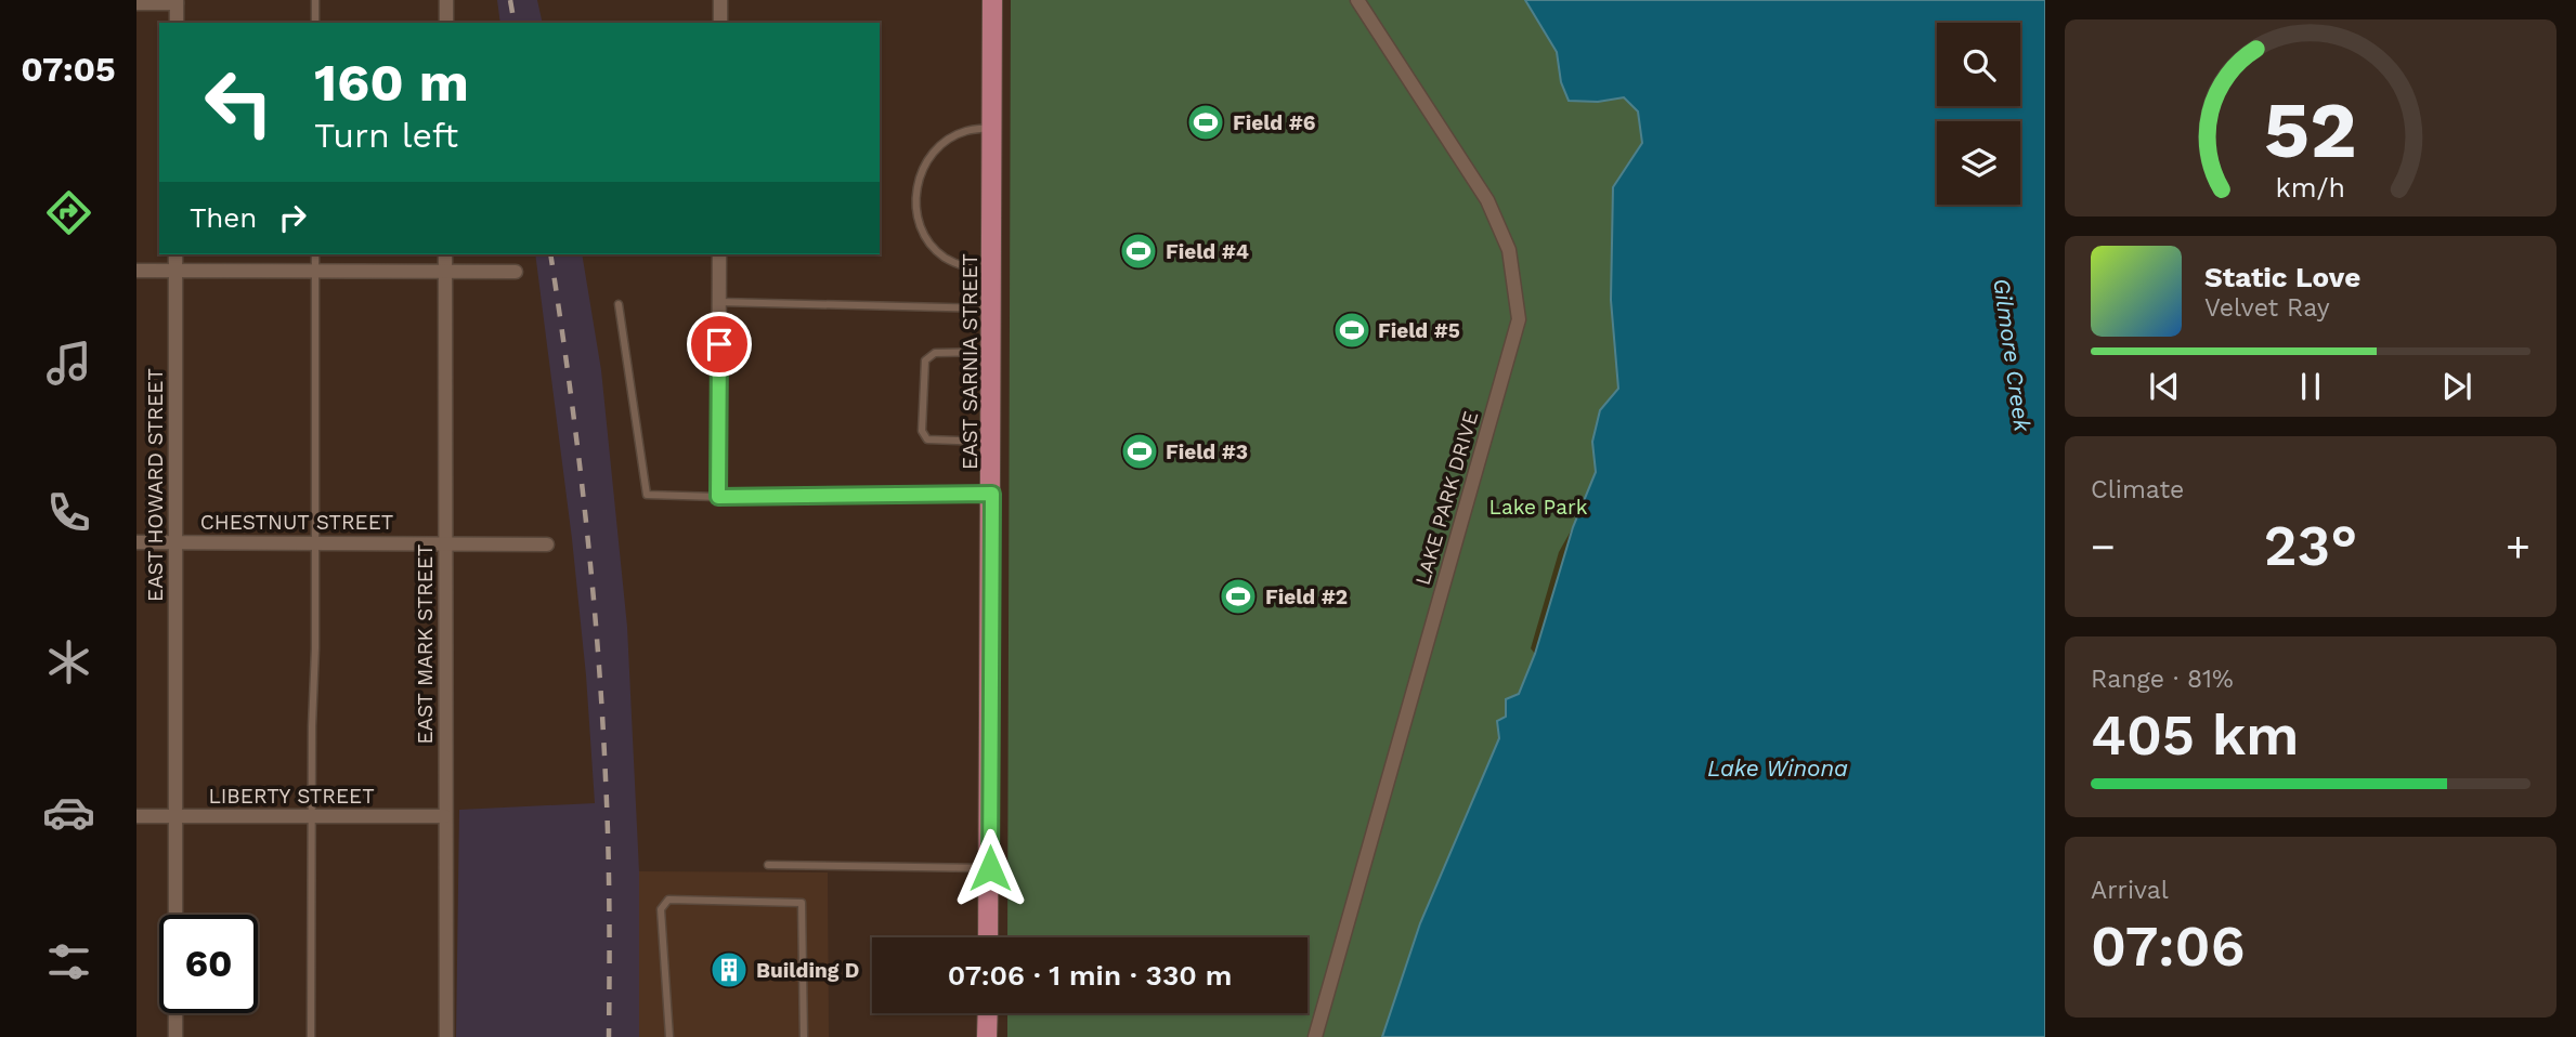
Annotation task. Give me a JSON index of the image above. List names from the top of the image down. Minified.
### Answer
{"streets":{"main road":["EAST SARNIA STREET"],"street":["EAST HOWARD STREET","LAKE PARK DRIVE","CHESTNUT STREET","EAST MARK STREET","LIBERTY STREET"]},"crossings":[["EAST HOWARD STREET","CHESTNUT STREET"],["EAST HOWARD STREET","LIBERTY STREET"],["CHESTNUT STREET","EAST MARK STREET"],["EAST MARK STREET","LIBERTY STREET"]],"water":["Gilmore Creek","Lake Winona"],"parks":["Lake Park"],"places":{"sports":["Field #6","Field #4","Field #5","Field #3","Field #2"],"building":["Building D"]},"page":{"tabs":"07:05","turn":["160 m","Turn left"],"then":"Then","song":["Static Love","Velvet Ray"],"tile":["Climate",["Range · 81%","405 km"],["Arrival","07:06"]],"heat":["−","23°","+"],"limit":"60","trip":"07:06 · 1 min · 330 m","gauge":["52","km/h"]}}
